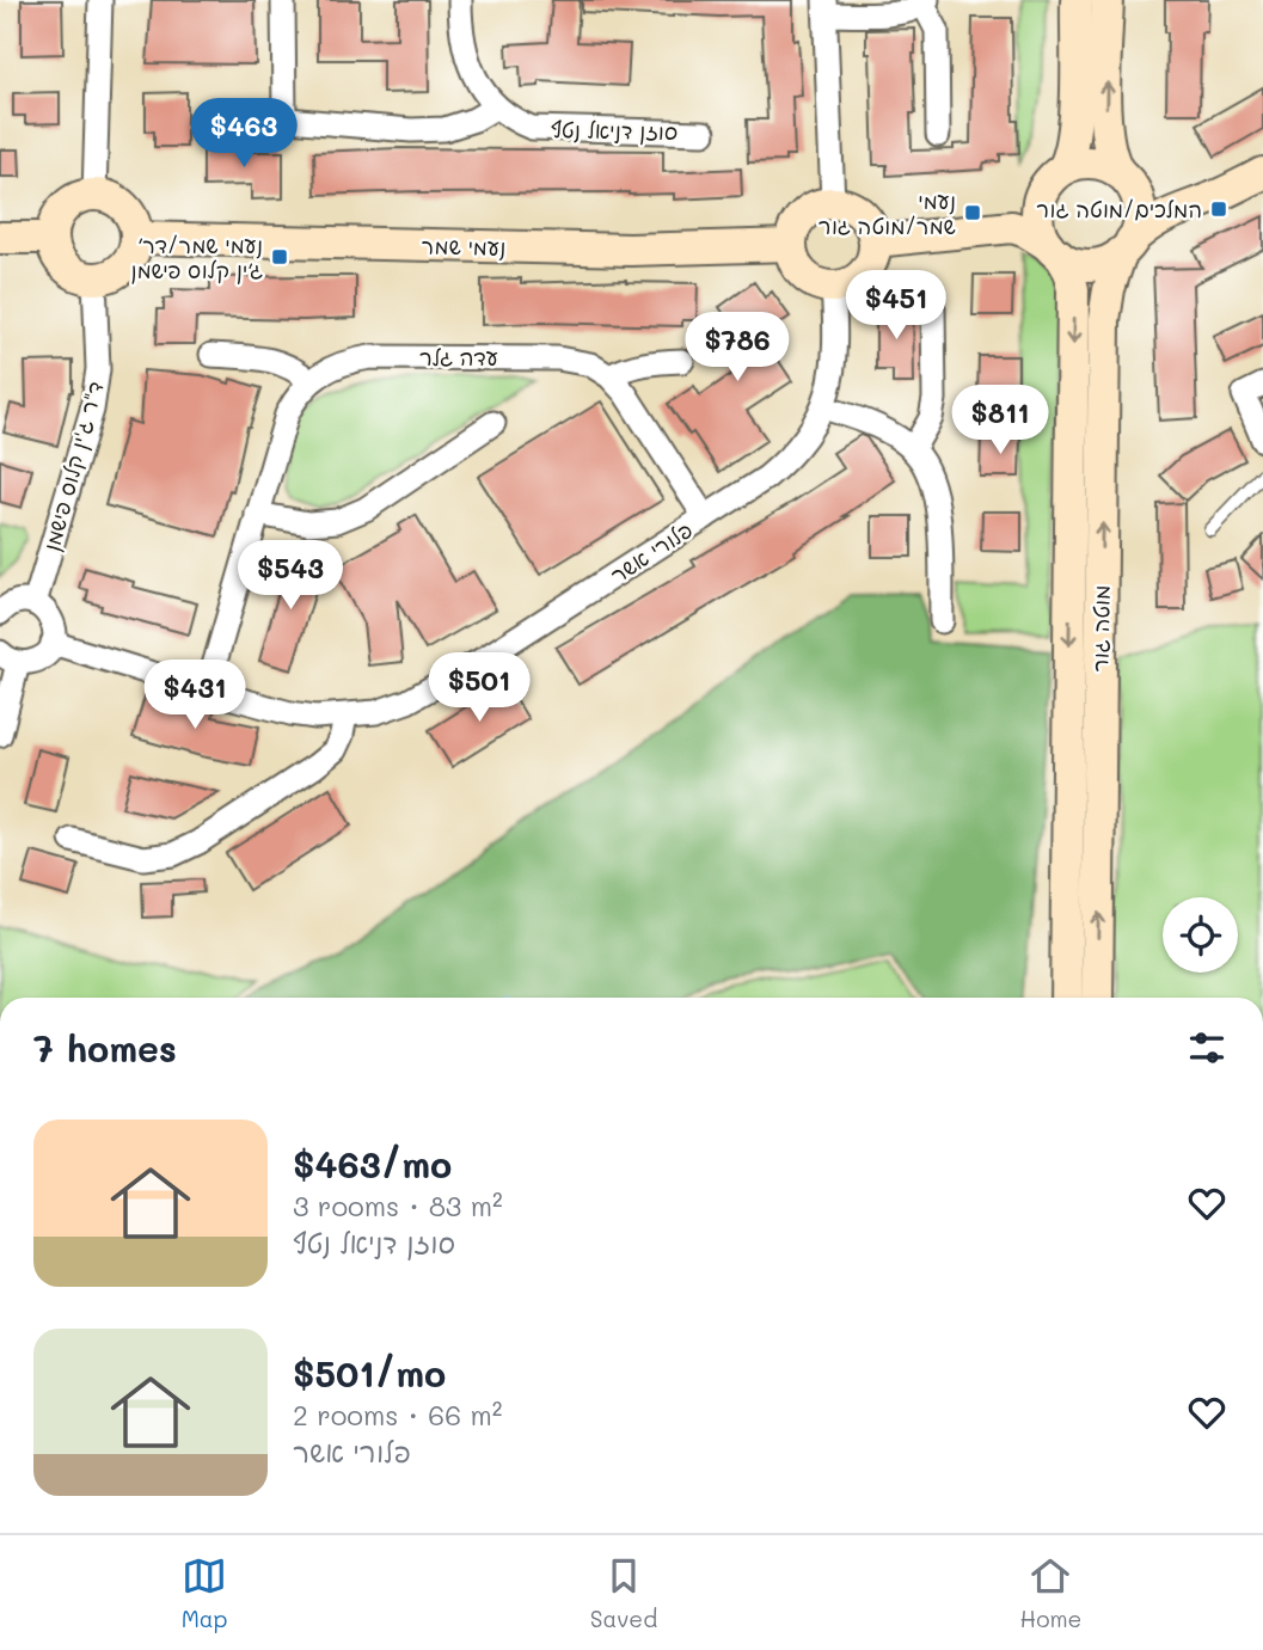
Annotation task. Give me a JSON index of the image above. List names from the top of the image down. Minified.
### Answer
{"streets":{"street":["סוזן דניאל נטף","נעמי שמר","עדה גלר","ד\"ר ג'ין קלוס פישמן","פלורי אשר","מוטה גור"]},"crossings":[["נעמי שמר","ד\"ר ג'ין קלוס פישמן"],["נעמי שמר","פלורי אשר"],["עדה גלר","פלורי אשר"]],"places":{"transit":["המלכים/מוטה גור","נעמי שמר/מוטה גור","נעמי שמר/דר׳ ג׳ין קלוס פישמן"]},"page":{"price":["$463","$451","$786","$811","$543","$501","$431"],"heading":"7 homes","list":[{"name":"$463/mo","note":"3 rooms · 83 m² · סוזן דניאל נטף"},{"name":"$501/mo","note":"2 rooms · 66 m² · פלורי אשר"}],"tabs":["Map","Saved","Home"]}}
